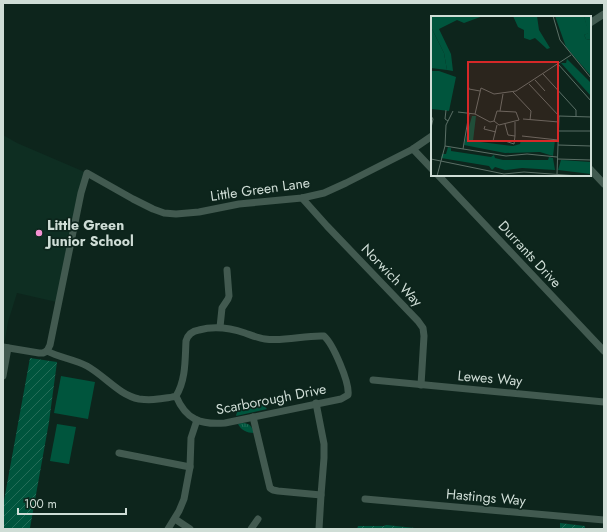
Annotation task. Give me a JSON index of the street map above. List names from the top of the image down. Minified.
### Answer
{"streets":{"street":["Little Green Lane","Durrants Drive","Norwich Way","Lewes Way","Scarborough Drive","Hastings Way"]},"crossings":[["Little Green Lane","Norwich Way"],["Norwich Way","Lewes Way"]],"places":["Little Green Junior School"],"scale_bar":"100 m"}
